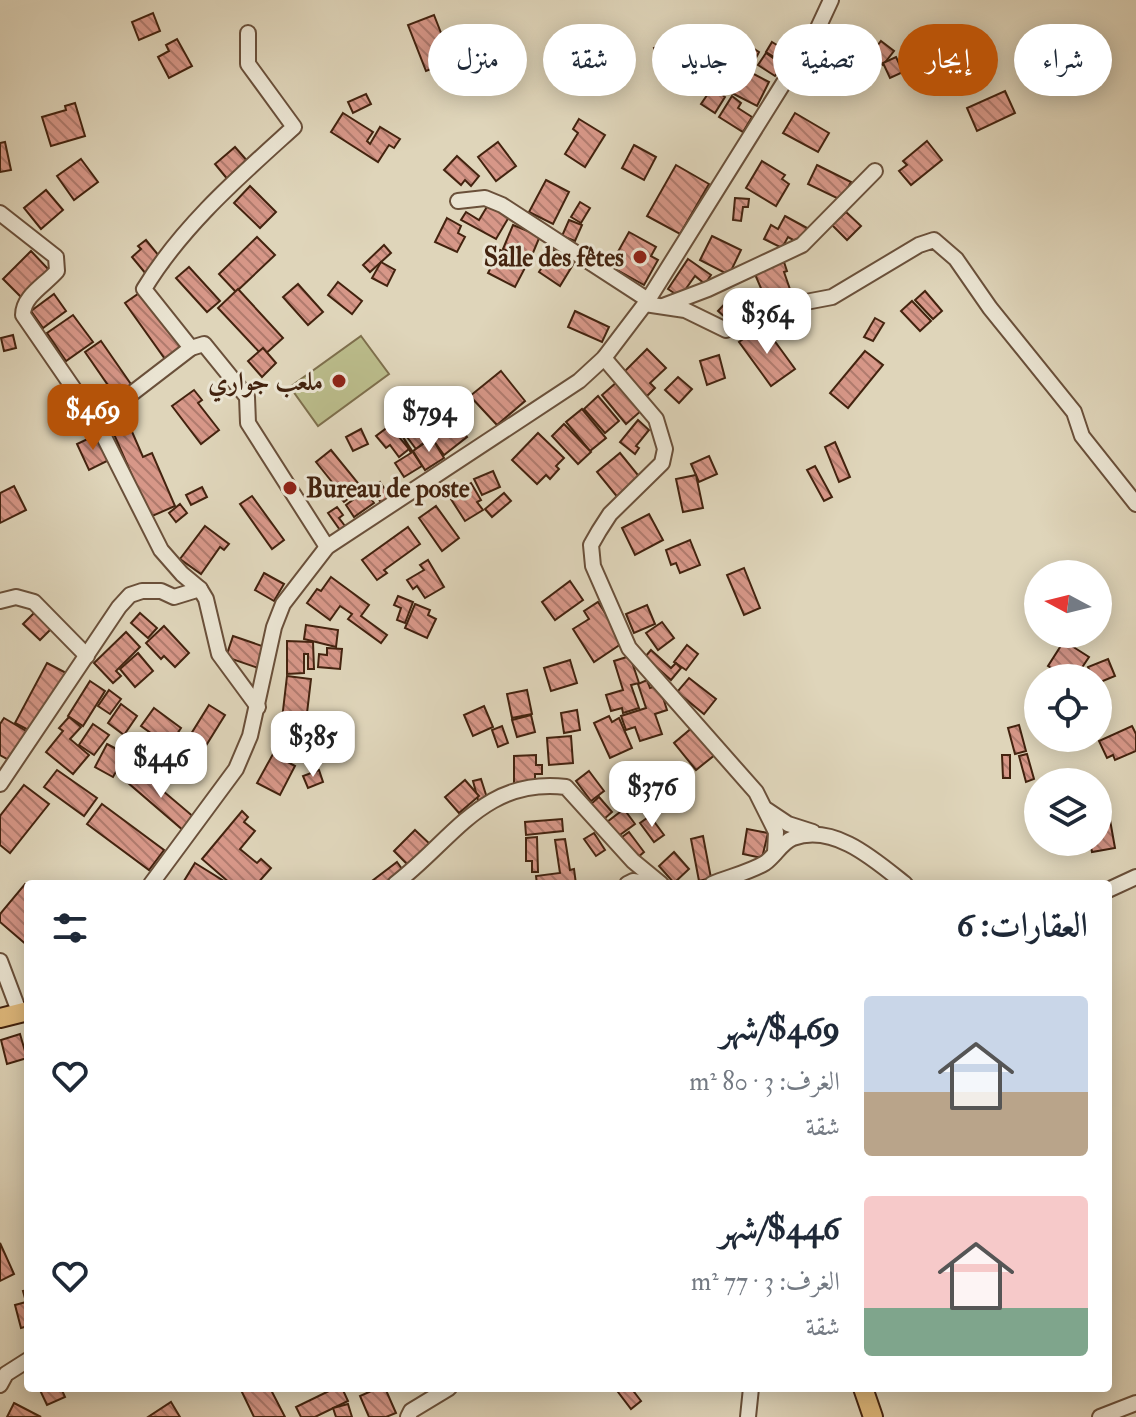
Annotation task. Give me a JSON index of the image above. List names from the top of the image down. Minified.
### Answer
{"places":["Salle des fêtes","ملعب جواري","Bureau de poste"],"north":"left","page":{"chip":["شراء","إيجار","تصفية","جديد","شقة","منزل"],"price":["$364","$469","$794","$385","$446","$376"],"heading":"العقارات: 6","list":[{"name":"$469/شهر","note":"الغرف: 3 · 80 m² · شقة"},{"name":"$446/شهر","note":"الغرف: 3 · 77 m² · شقة"}]}}
